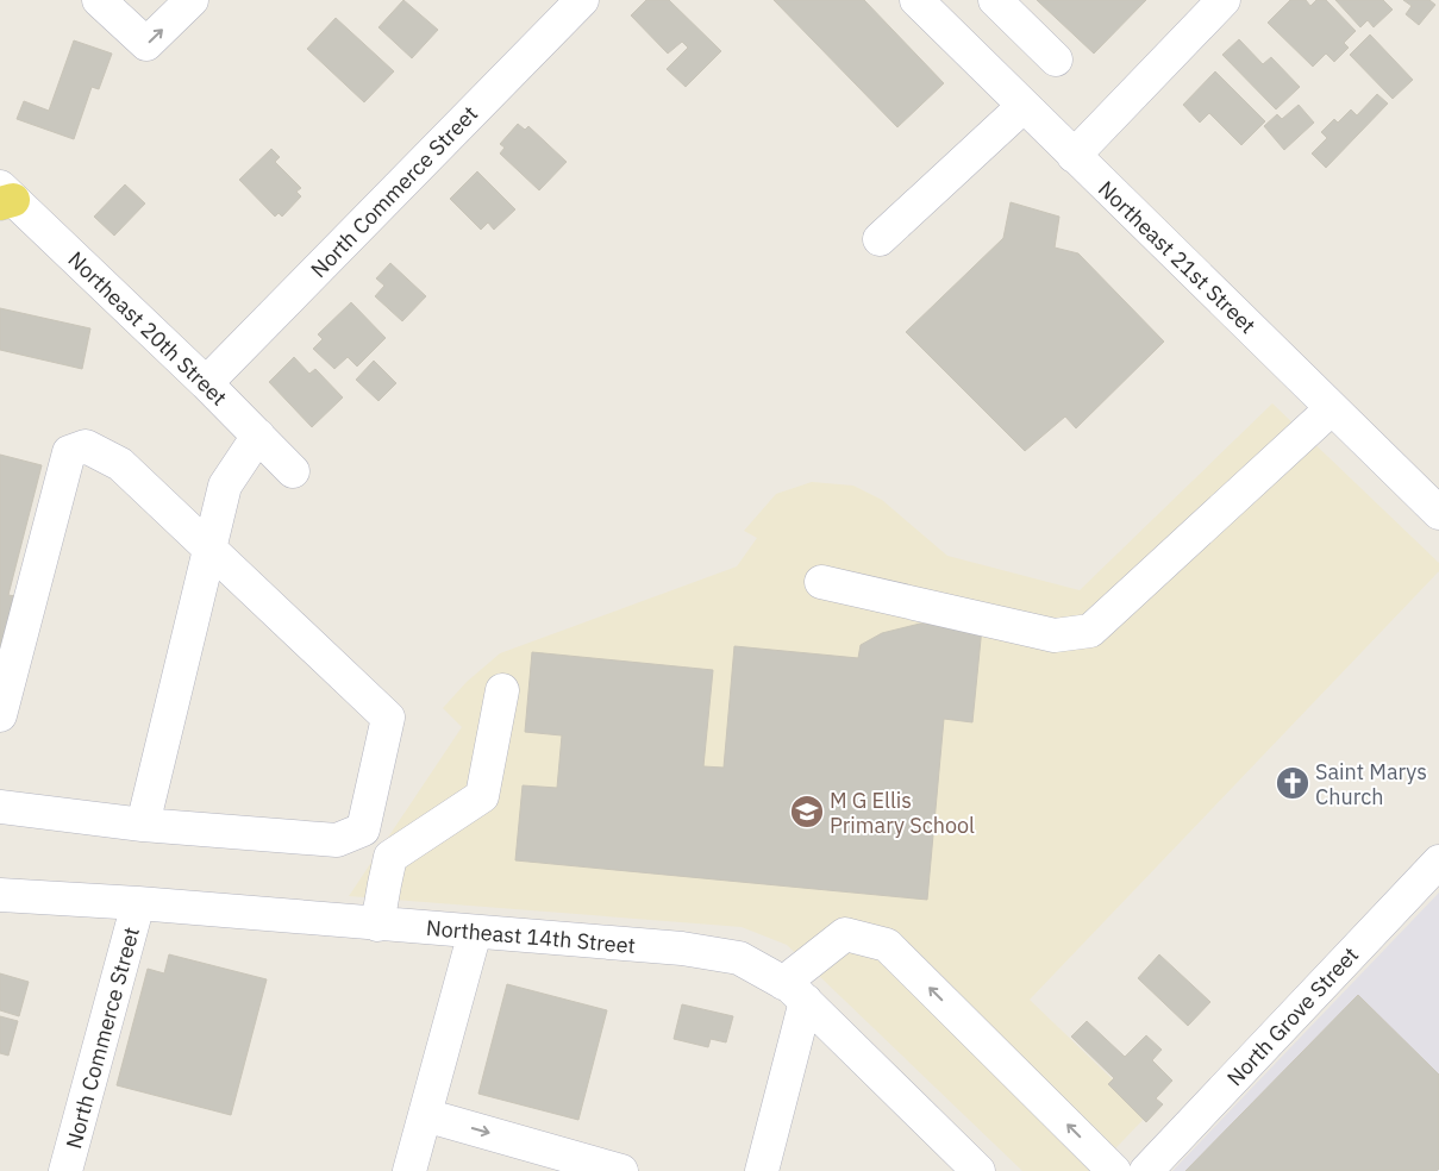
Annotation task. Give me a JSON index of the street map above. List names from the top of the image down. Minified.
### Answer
{"streets":{"street":["North Commerce Street","Northeast 21st Street","Northeast 20th Street","Northeast 14th Street","North Grove Street"]},"crossings":[["North Commerce Street","Northeast 20th Street"],["North Commerce Street","Northeast 14th Street"]],"places":{"church":["Saint Marys Church"],"school or university":["M G Ellis Primary School"]}}
